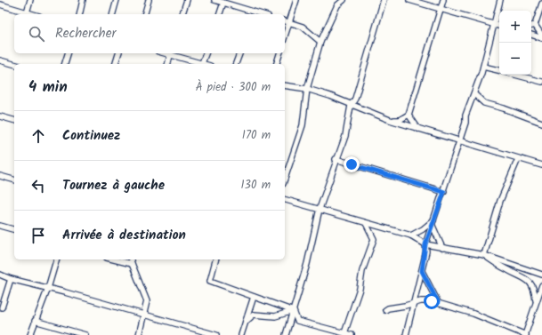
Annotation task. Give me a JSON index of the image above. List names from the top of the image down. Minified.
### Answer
{"page":{"map_buttons":["+","−"],"search":"Rechercher","heading":["4 min","À pied · 300 m"],"list":[["Continuez","170 m"],["Tournez à gauche","130 m"],"Arrivée à destination"]}}
